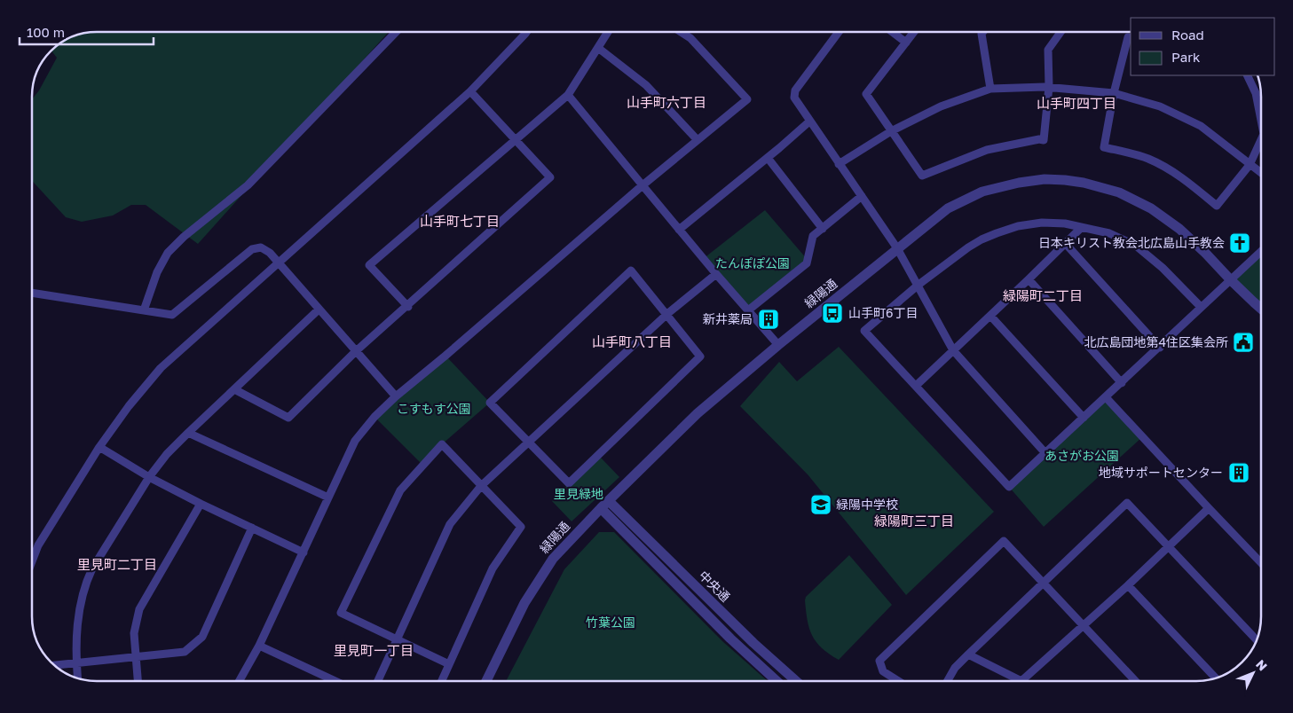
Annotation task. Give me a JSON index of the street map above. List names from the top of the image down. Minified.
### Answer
{"streets":{"street":["緑陽通","中央通"]},"crossings":[["緑陽通","中央通"]],"districts":["山手町六丁目","山手町四丁目","山手町七丁目","緑陽町二丁目","山手町八丁目","緑陽町三丁目","里見町二丁目","里見町一丁目"],"parks":["たんぽぽ公園","こすもす公園","あさがお公園","里見緑地","竹葉公園"],"places":{"church":["日本キリスト教会北広島山手教会"],"bus stop":["山手町6丁目"],"building":["新井薬局","地域サポートセンター"],"public building":["北広島団地第4住区集会所"],"school or university":["緑陽中学校"]},"legend":["Road","Park"],"scale_bar":"100 m","north":"top right"}
